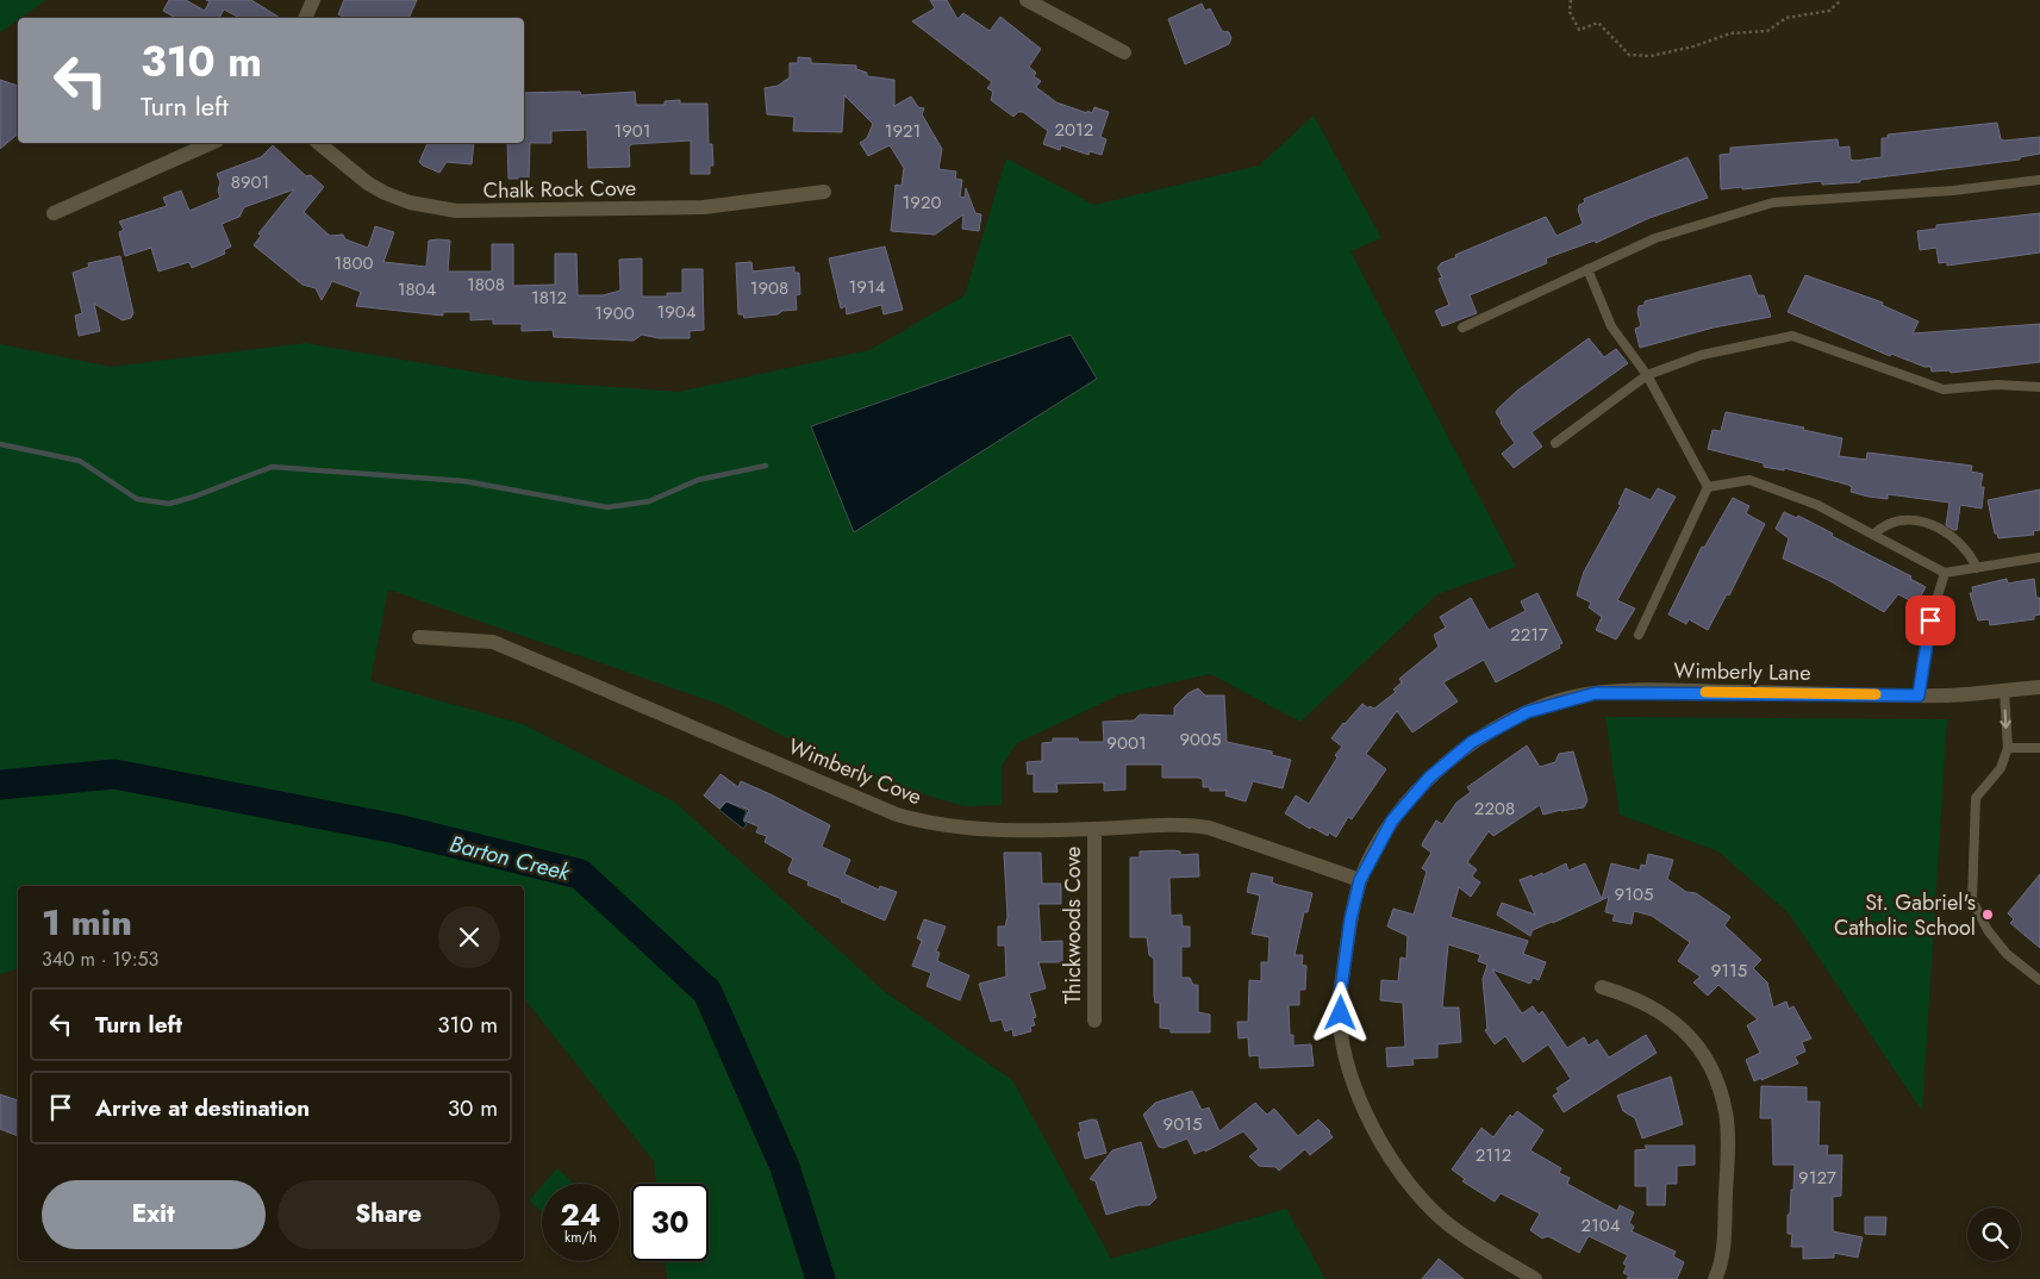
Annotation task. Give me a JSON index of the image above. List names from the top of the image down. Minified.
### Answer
{"streets":{"street":["Chalk Rock Cove","Wimberly Lane","Wimberly Cove","Thickwoods Cove"]},"crossings":[["Wimberly Lane","Wimberly Cove"],["Wimberly Cove","Thickwoods Cove"]],"water":["Barton Creek"],"places":["St. Gabriel's Catholic School"],"house_numbers":["2012","1901","1921","8901","1920","1800","1808","1914","1908","1804","1812","1904","1900","2217","9005","9001","2208","9105","9115","9015","2112","9127","2104"],"page":{"turn":["310 m","Turn left"],"heading":["1 min","340 m · 19:53"],"list":[{"name":"Turn left","value":"310 m"},{"name":"Arrive at destination","value":"30 m"}],"buttons":["Exit","Share"],"speed":"24 km/h","limit":"30"}}
